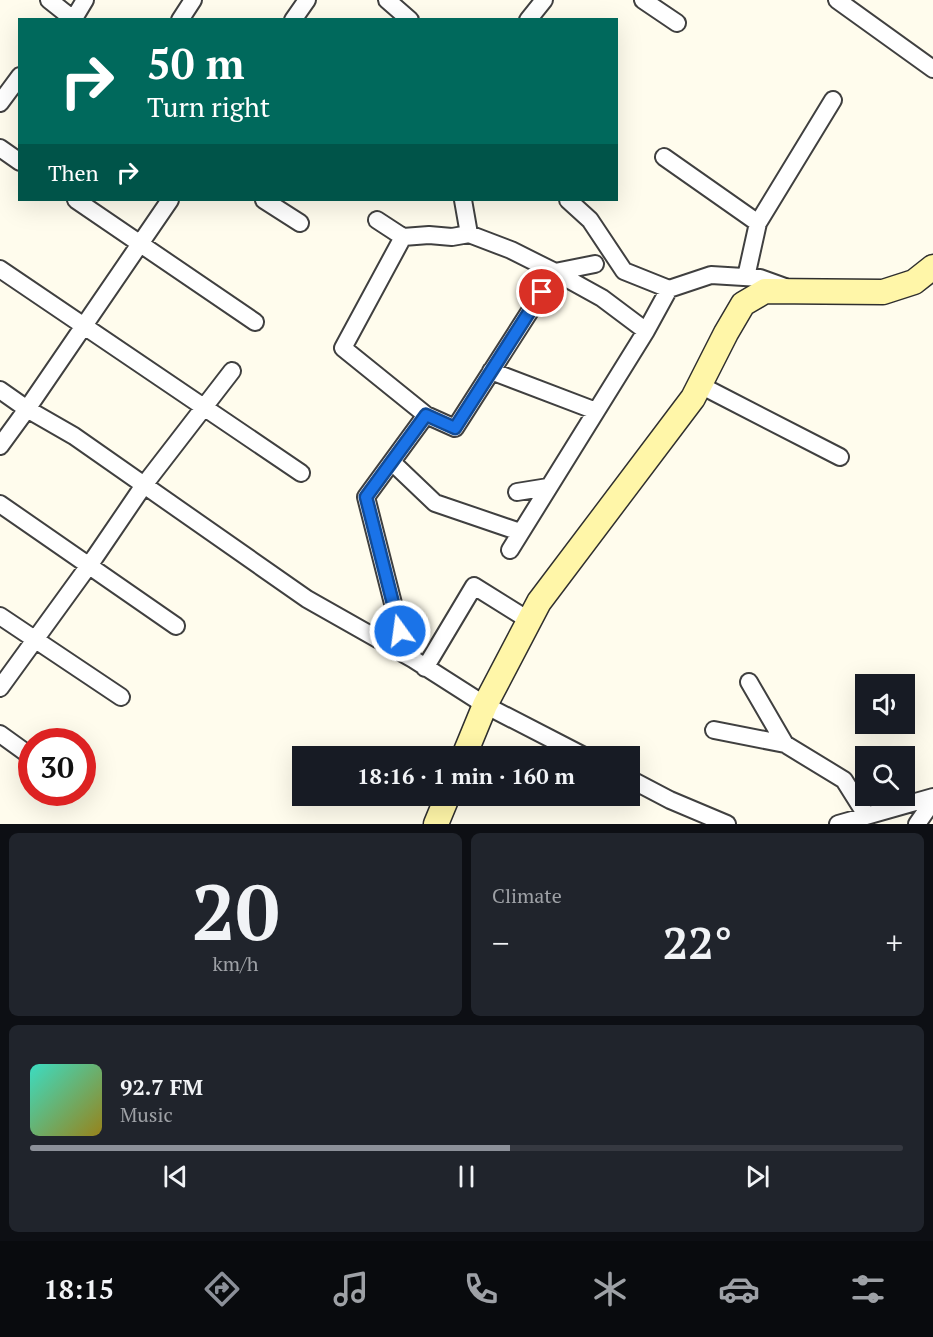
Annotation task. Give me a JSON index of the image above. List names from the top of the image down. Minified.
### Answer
{"page":{"turn":["50 m","Turn right"],"then":"Then","limit":"30","trip":"18:16 · 1 min · 160 m","tile":[["20","km/h"],"Climate"],"heat":["−","22°","+"],"song":["92.7 FM","Music"],"tabs":"18:15"}}
